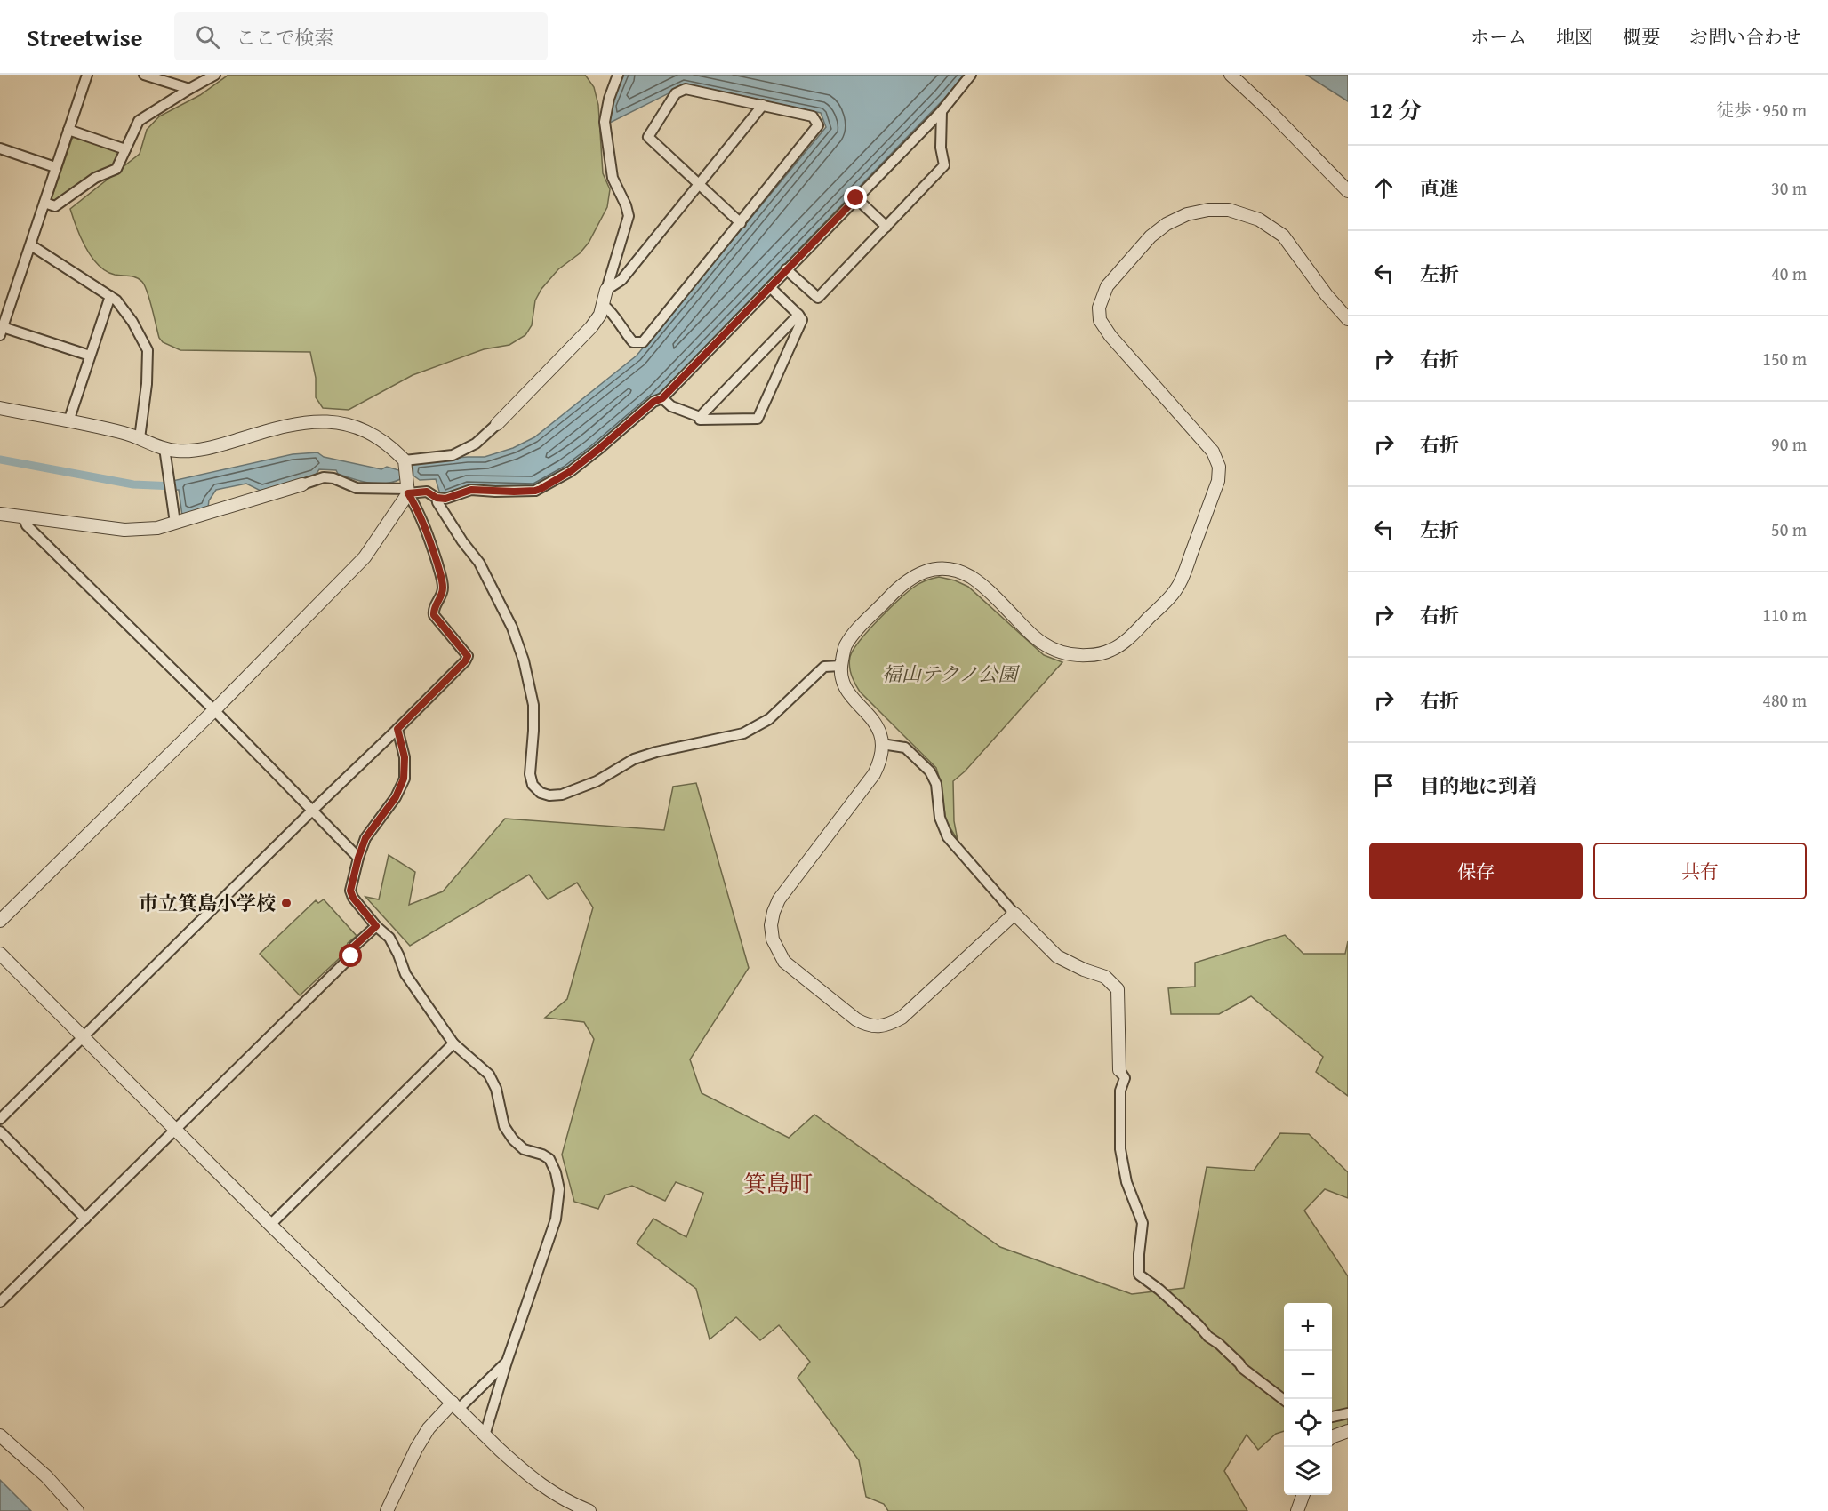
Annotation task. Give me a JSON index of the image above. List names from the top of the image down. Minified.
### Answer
{"districts":["箕島町"],"parks":["福山テクノ公園"],"places":["市立箕島小学校"],"page":{"header":"Streetwise","search":"ここで検索","nav":["ホーム","地図","概要","お問い合わせ"],"heading":["12 分","徒歩 · 950 m"],"list":[["直進","30 m"],["左折","40 m"],["右折","150 m"],["右折","90 m"],["左折","50 m"],["右折","110 m"],["右折","480 m"],"目的地に到着"],"buttons":["保存","共有"],"map_buttons":["+","−"]}}
